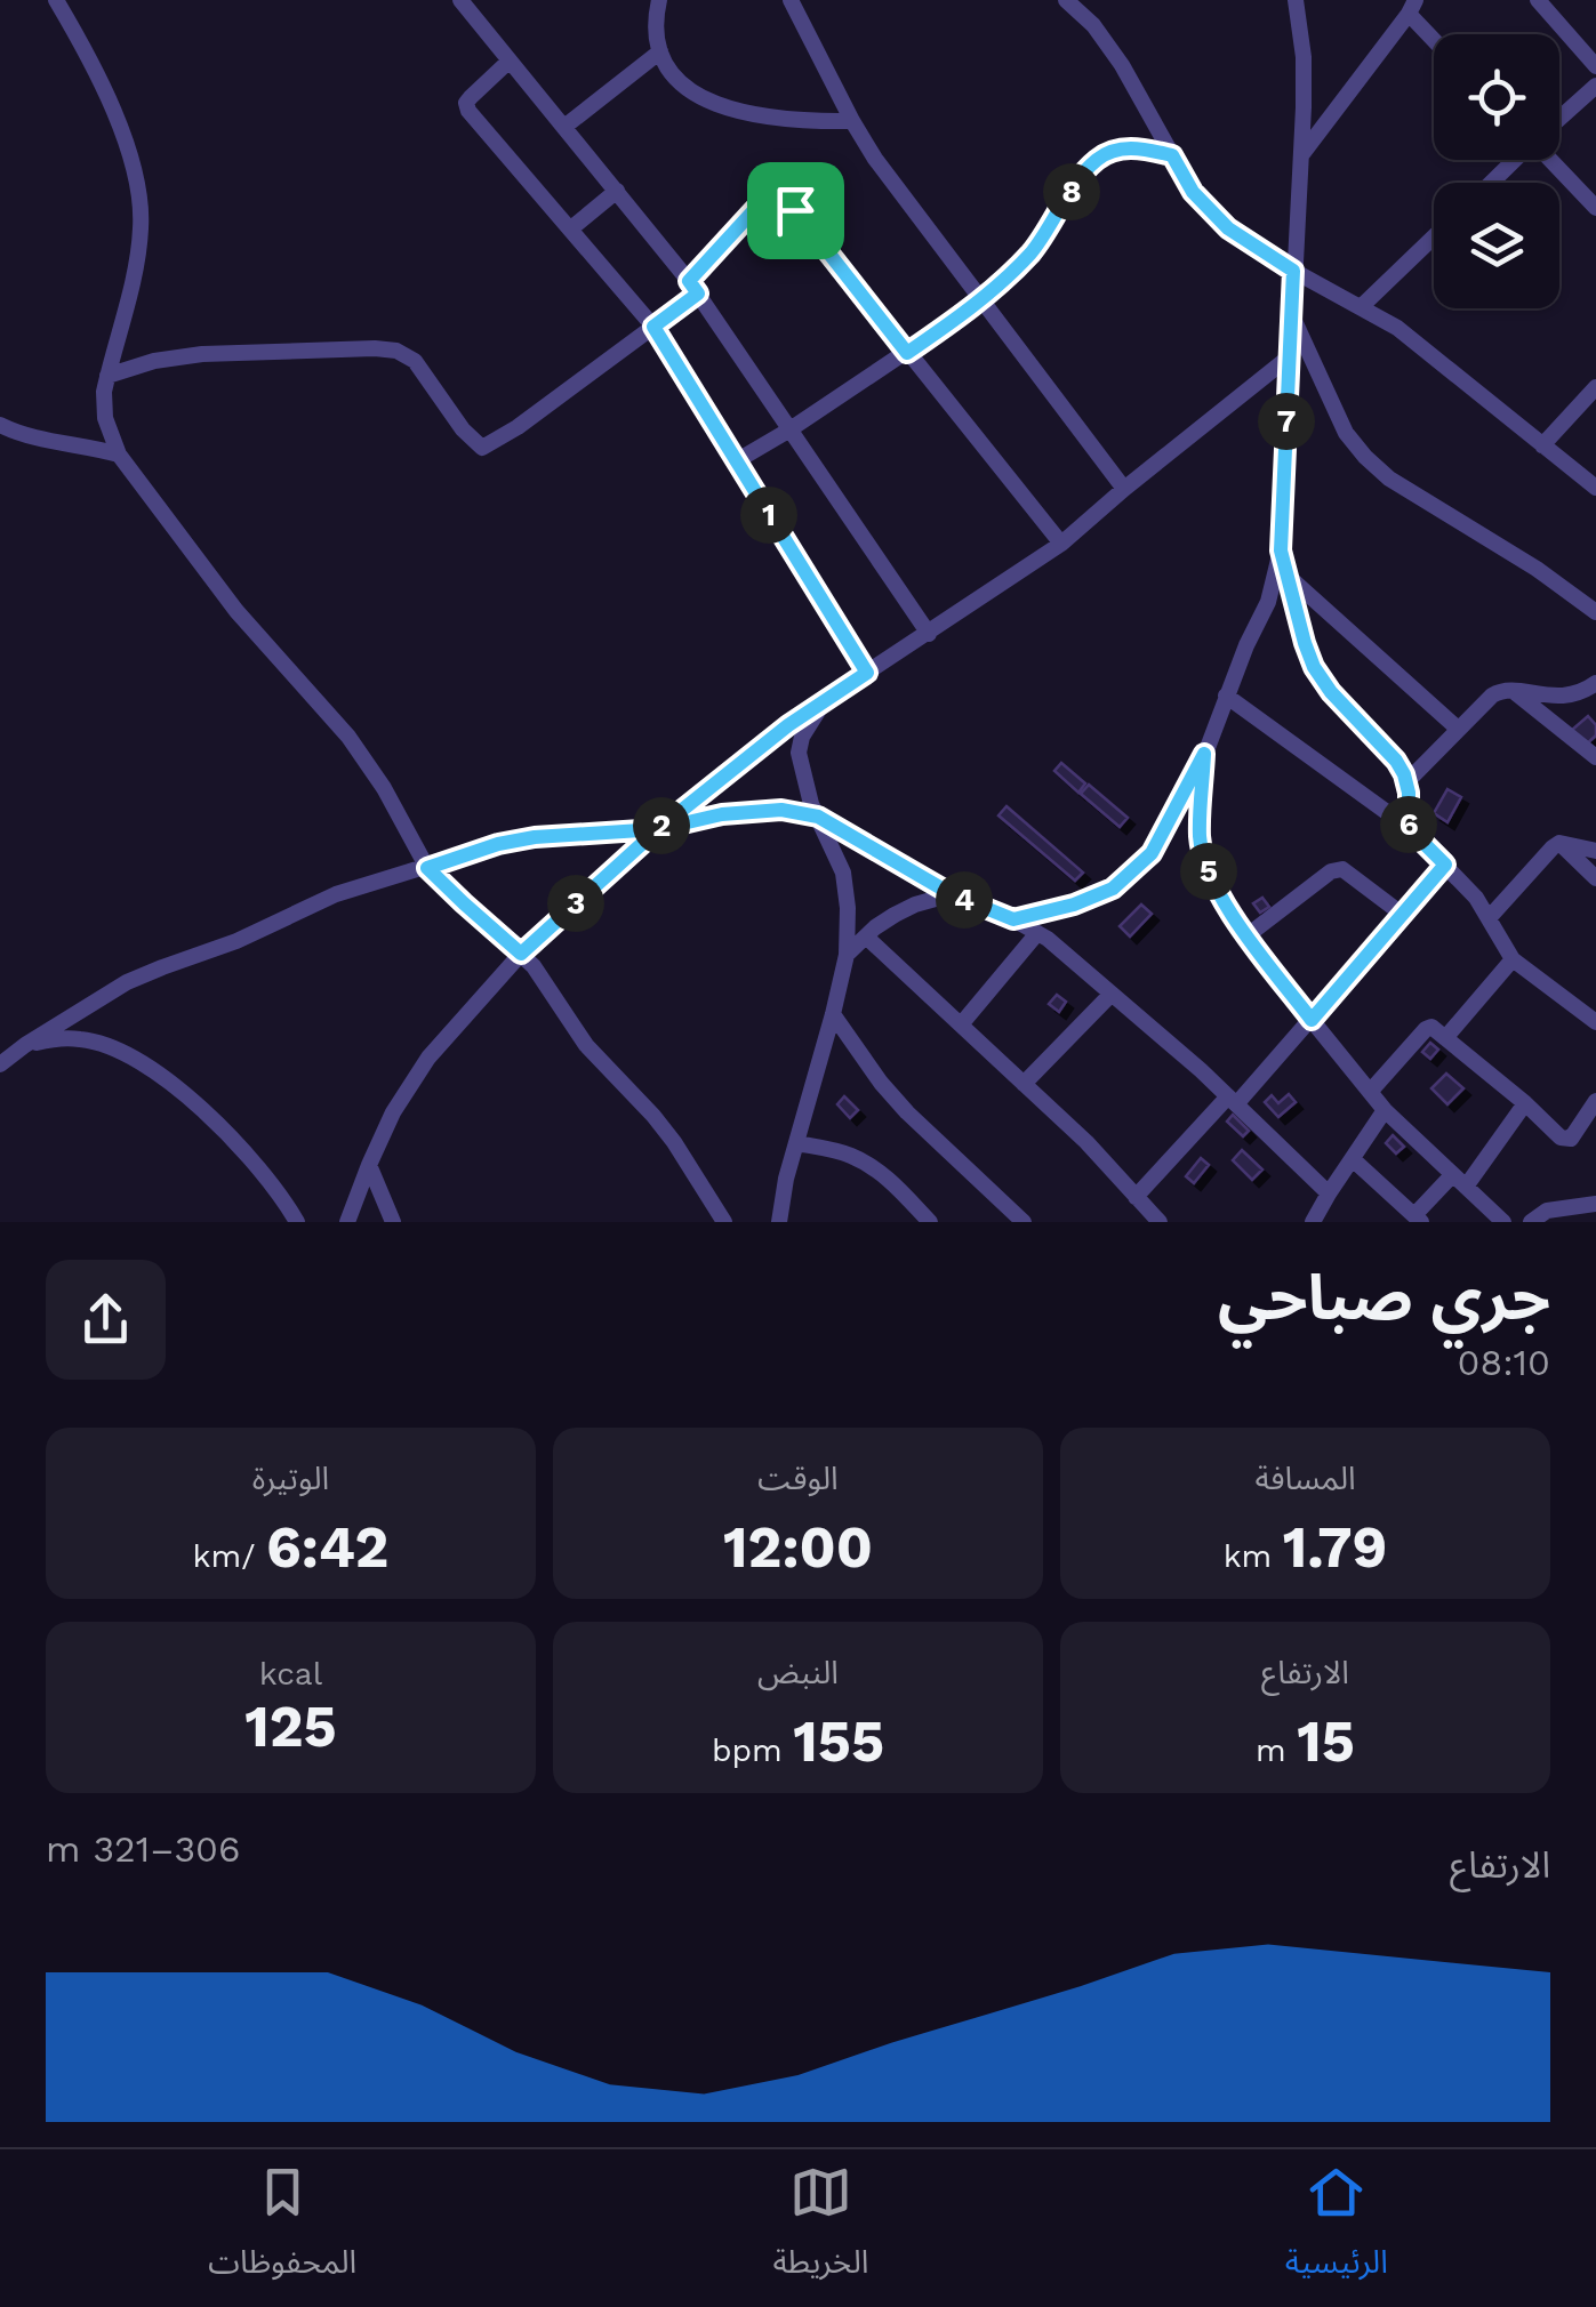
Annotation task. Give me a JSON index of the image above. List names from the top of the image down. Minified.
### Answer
{"page":{"pins":["8","7","1","6","2","5","4","3"],"heading":["جري صباحي","08:10"],"stats":[["المسافة","1.79 km"],["الوقت","12:00"],["الوتيرة","6:42 /km"],["الارتفاع","15 m"],["النبض","155 bpm"],["kcal","125"]],"chart":["الارتفاع","306–321 m"],"tabs":["الرئيسية","الخريطة","المحفوظات"]}}
